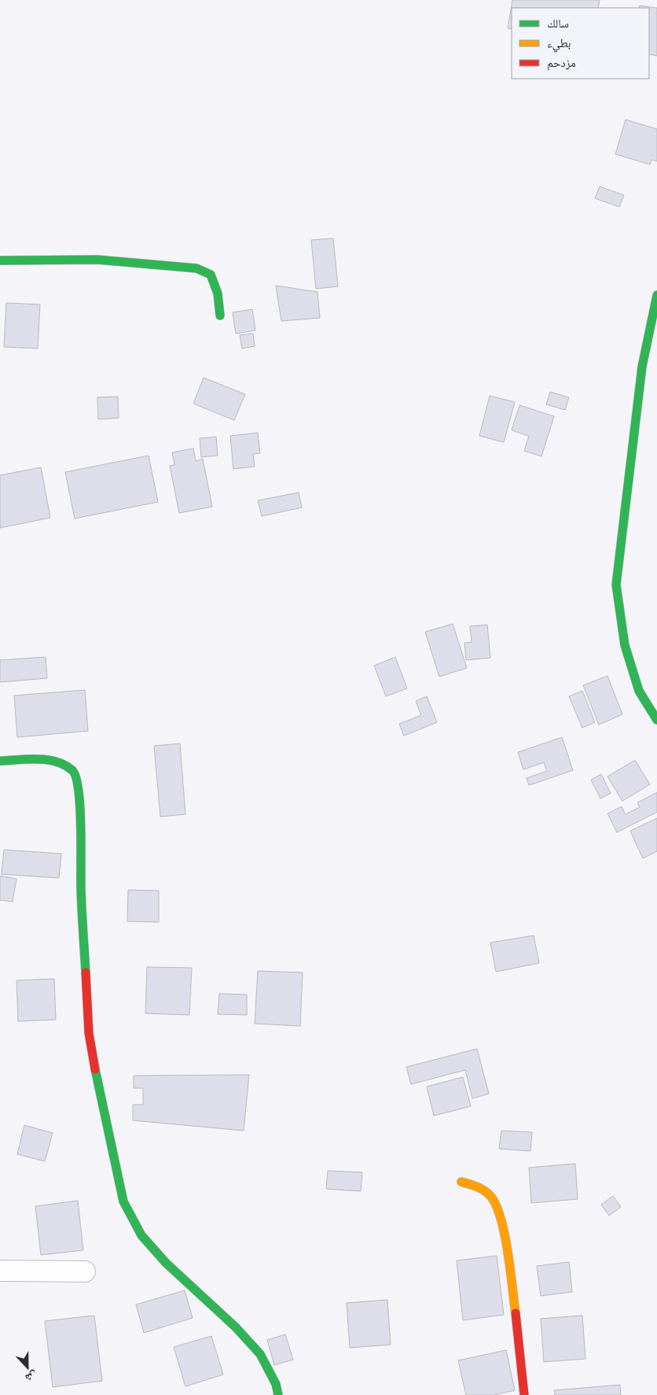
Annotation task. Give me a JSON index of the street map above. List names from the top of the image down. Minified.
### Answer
{"legend":["سالك","بطيء","مزدحم"],"north":"bottom"}
